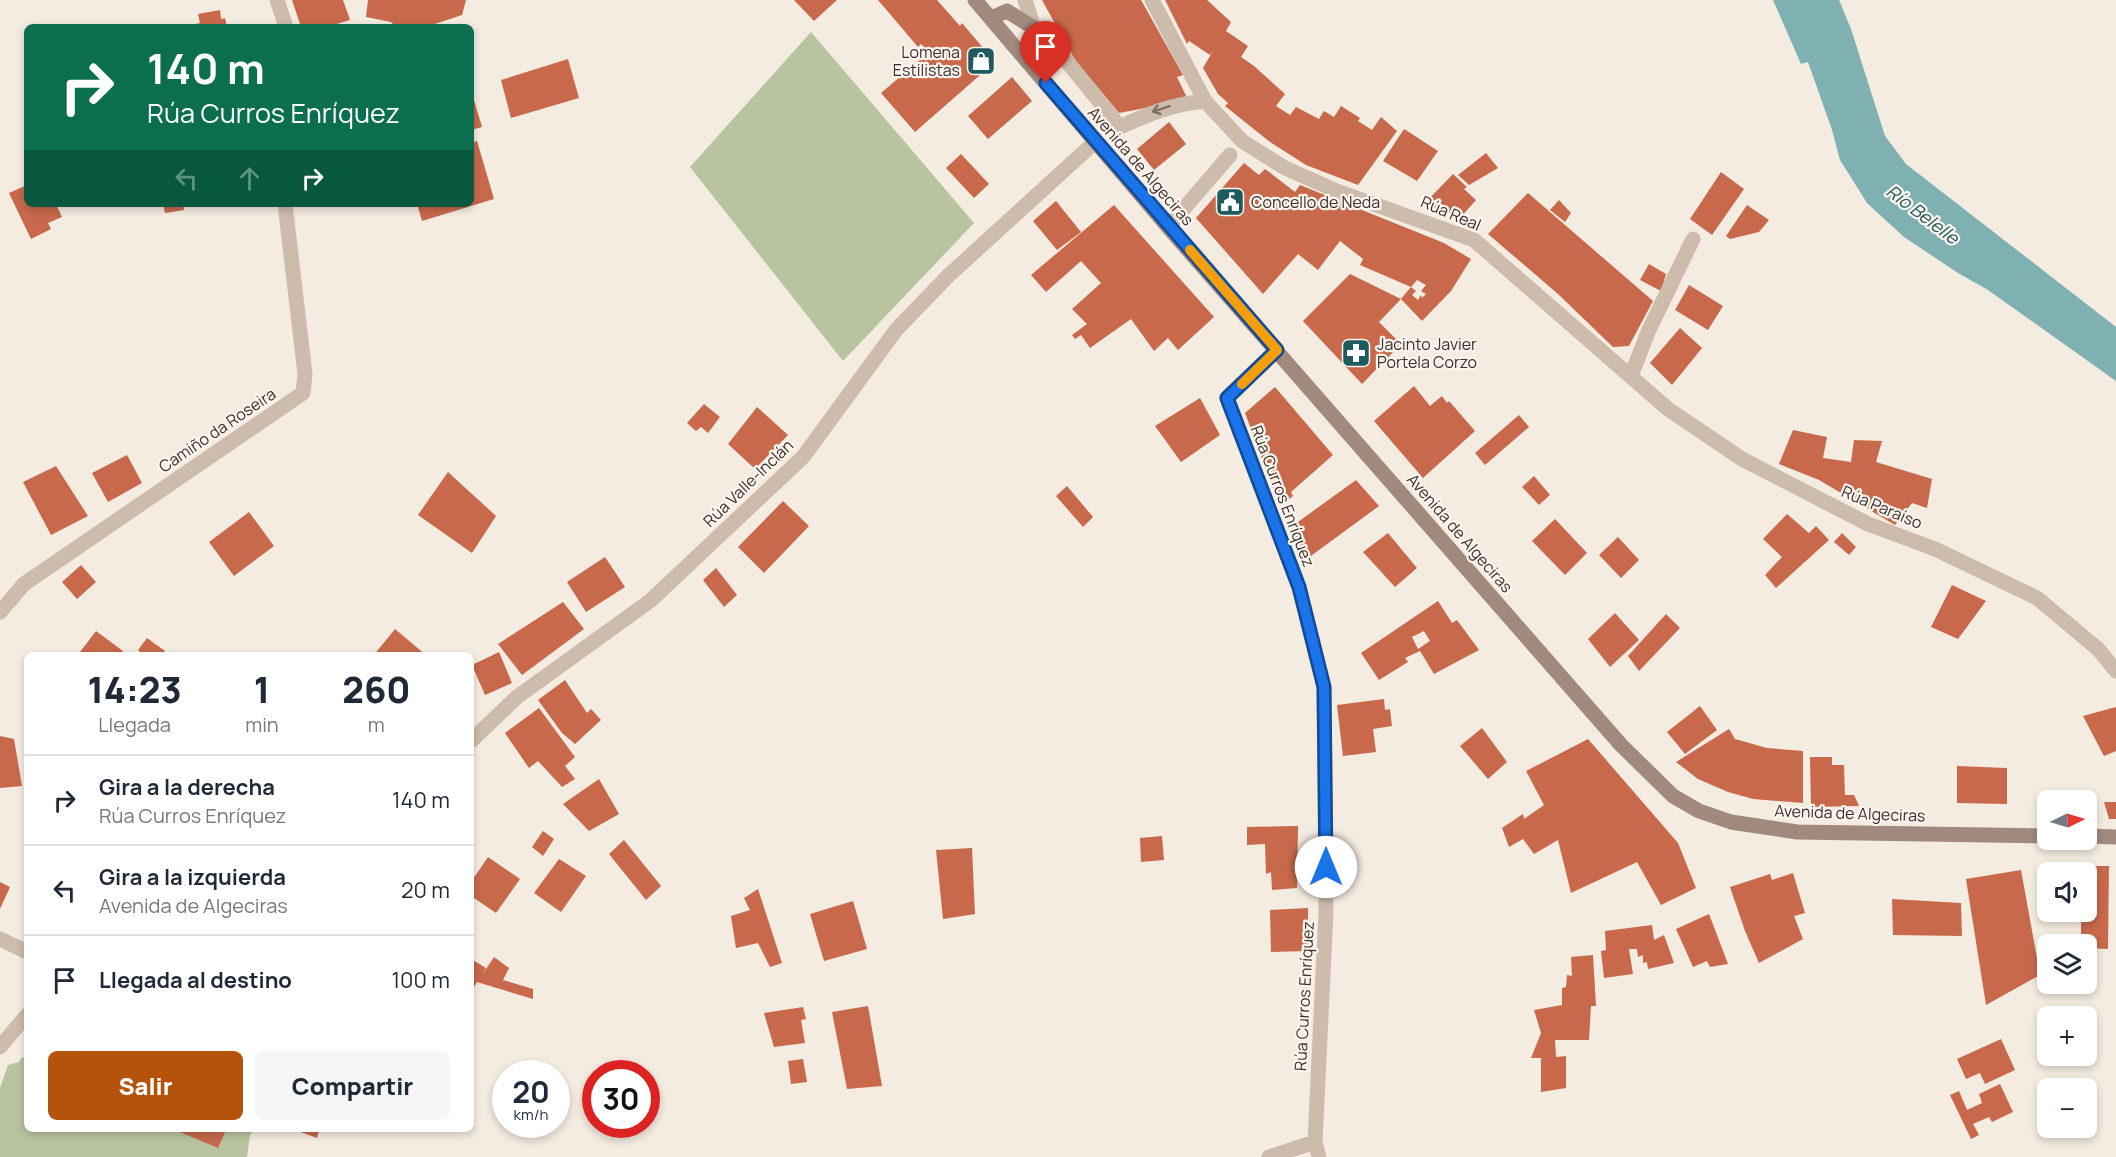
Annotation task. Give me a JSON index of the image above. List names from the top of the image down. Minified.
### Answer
{"streets":{"main road":["Avenida de Algeciras"],"street":["Rúa Real","Camiño da Roseira","Rúa Valle-Inclán","Rúa Curros Enríquez","Rúa Paraíso"]},"crossings":[["Avenida de Algeciras","Rúa Valle-Inclán"],["Avenida de Algeciras","Rúa Curros Enríquez"],["Rúa Real","Rúa Paraíso"]],"water":["Río Belelle"],"places":{"shop":["Lomena Estilistas"],"public building":["Concello de Neda"],"pharmacy":["Jacinto Javier Portela Corzo"]},"north":"right","page":{"turn":["140 m","Rúa Curros Enríquez"],"eta":["14:23","Llegada","1","min","260","m"],"list":[{"name":"Gira a la derecha","note":"Rúa Curros Enríquez","value":"140 m"},{"name":"Gira a la izquierda","note":"Avenida de Algeciras","value":"20 m"},{"name":"Llegada al destino","value":"100 m"}],"map_buttons":["+","−"],"buttons":["Salir","Compartir"],"speed":"20 km/h","limit":"30"}}
